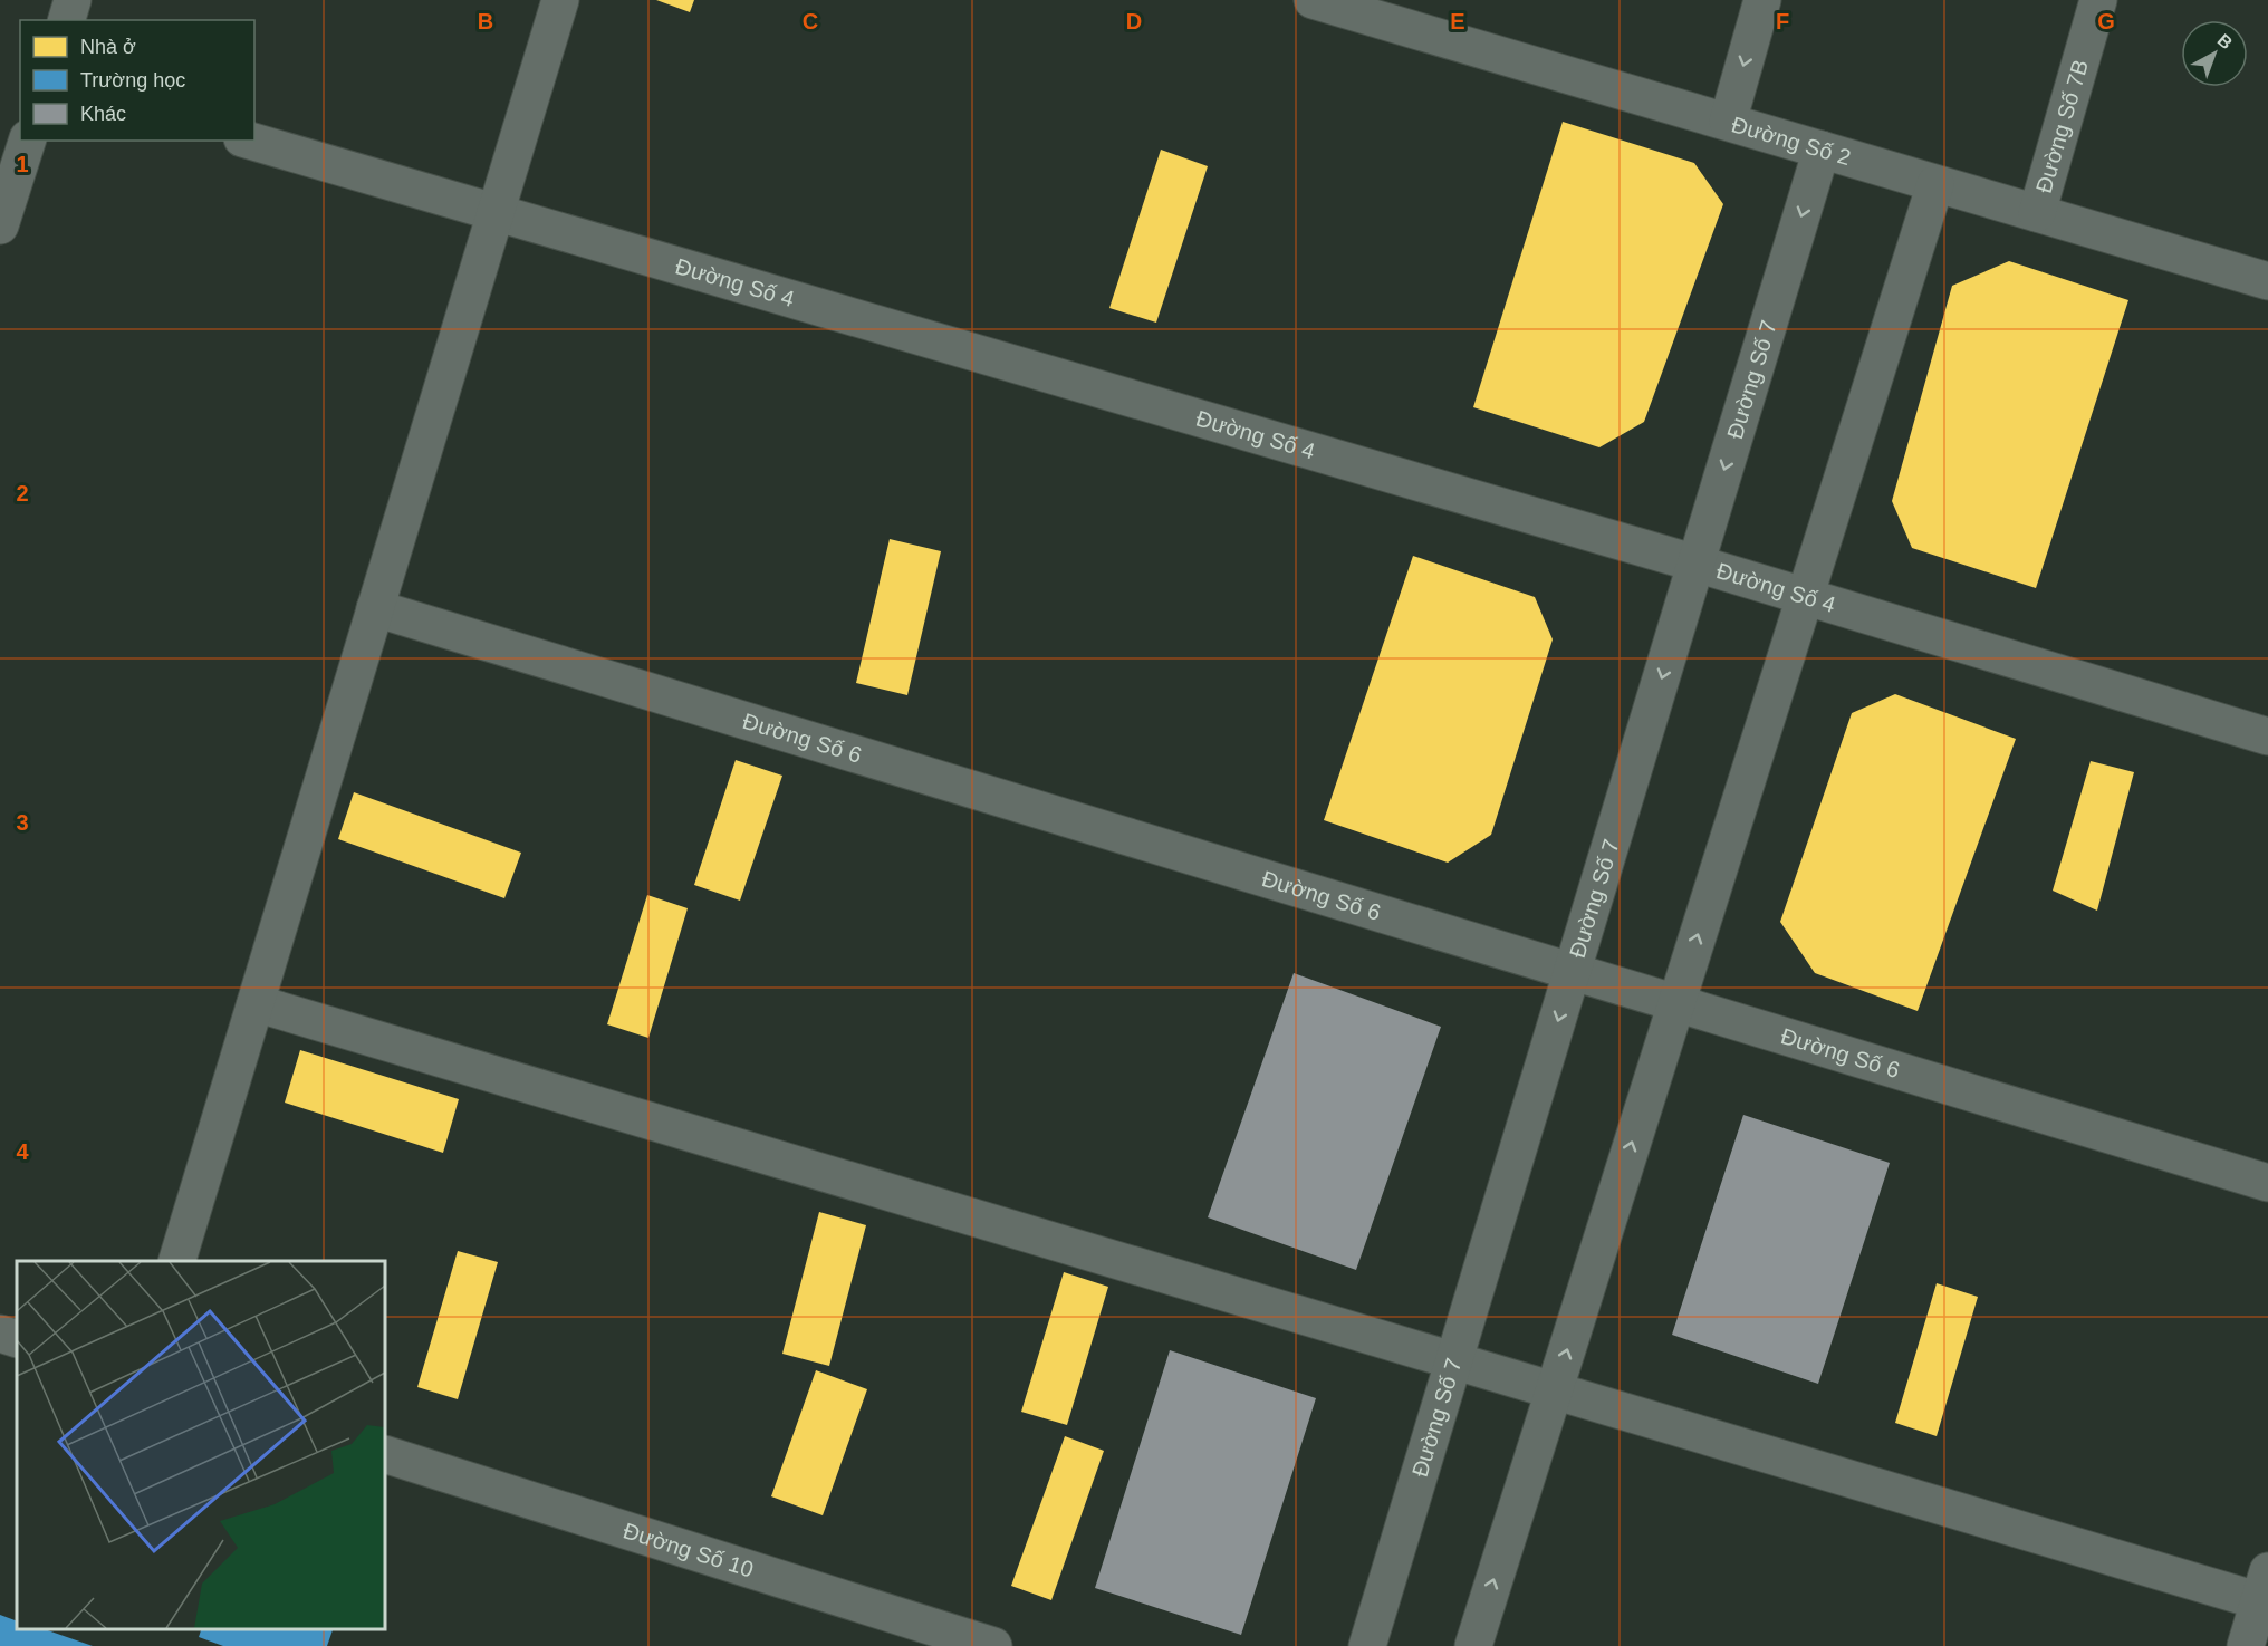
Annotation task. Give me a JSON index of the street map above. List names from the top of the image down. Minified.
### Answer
{"streets":{"street":["Đường Số 7B","Đường Số 2","Đường Số 4","Đường Số 7","Đường Số 6","Đường Số 10"]},"crossings":[["Đường Số 7B","Đường Số 2"],["Đường Số 2","Đường Số 7"],["Đường Số 4","Đường Số 7"],["Đường Số 7","Đường Số 6"]],"legend":["Nhà ở","Trường học","Khác"],"north":"top right","grid":{"columns":["B","C","D","E","F","G"],"rows":["1","2","3","4"]}}
